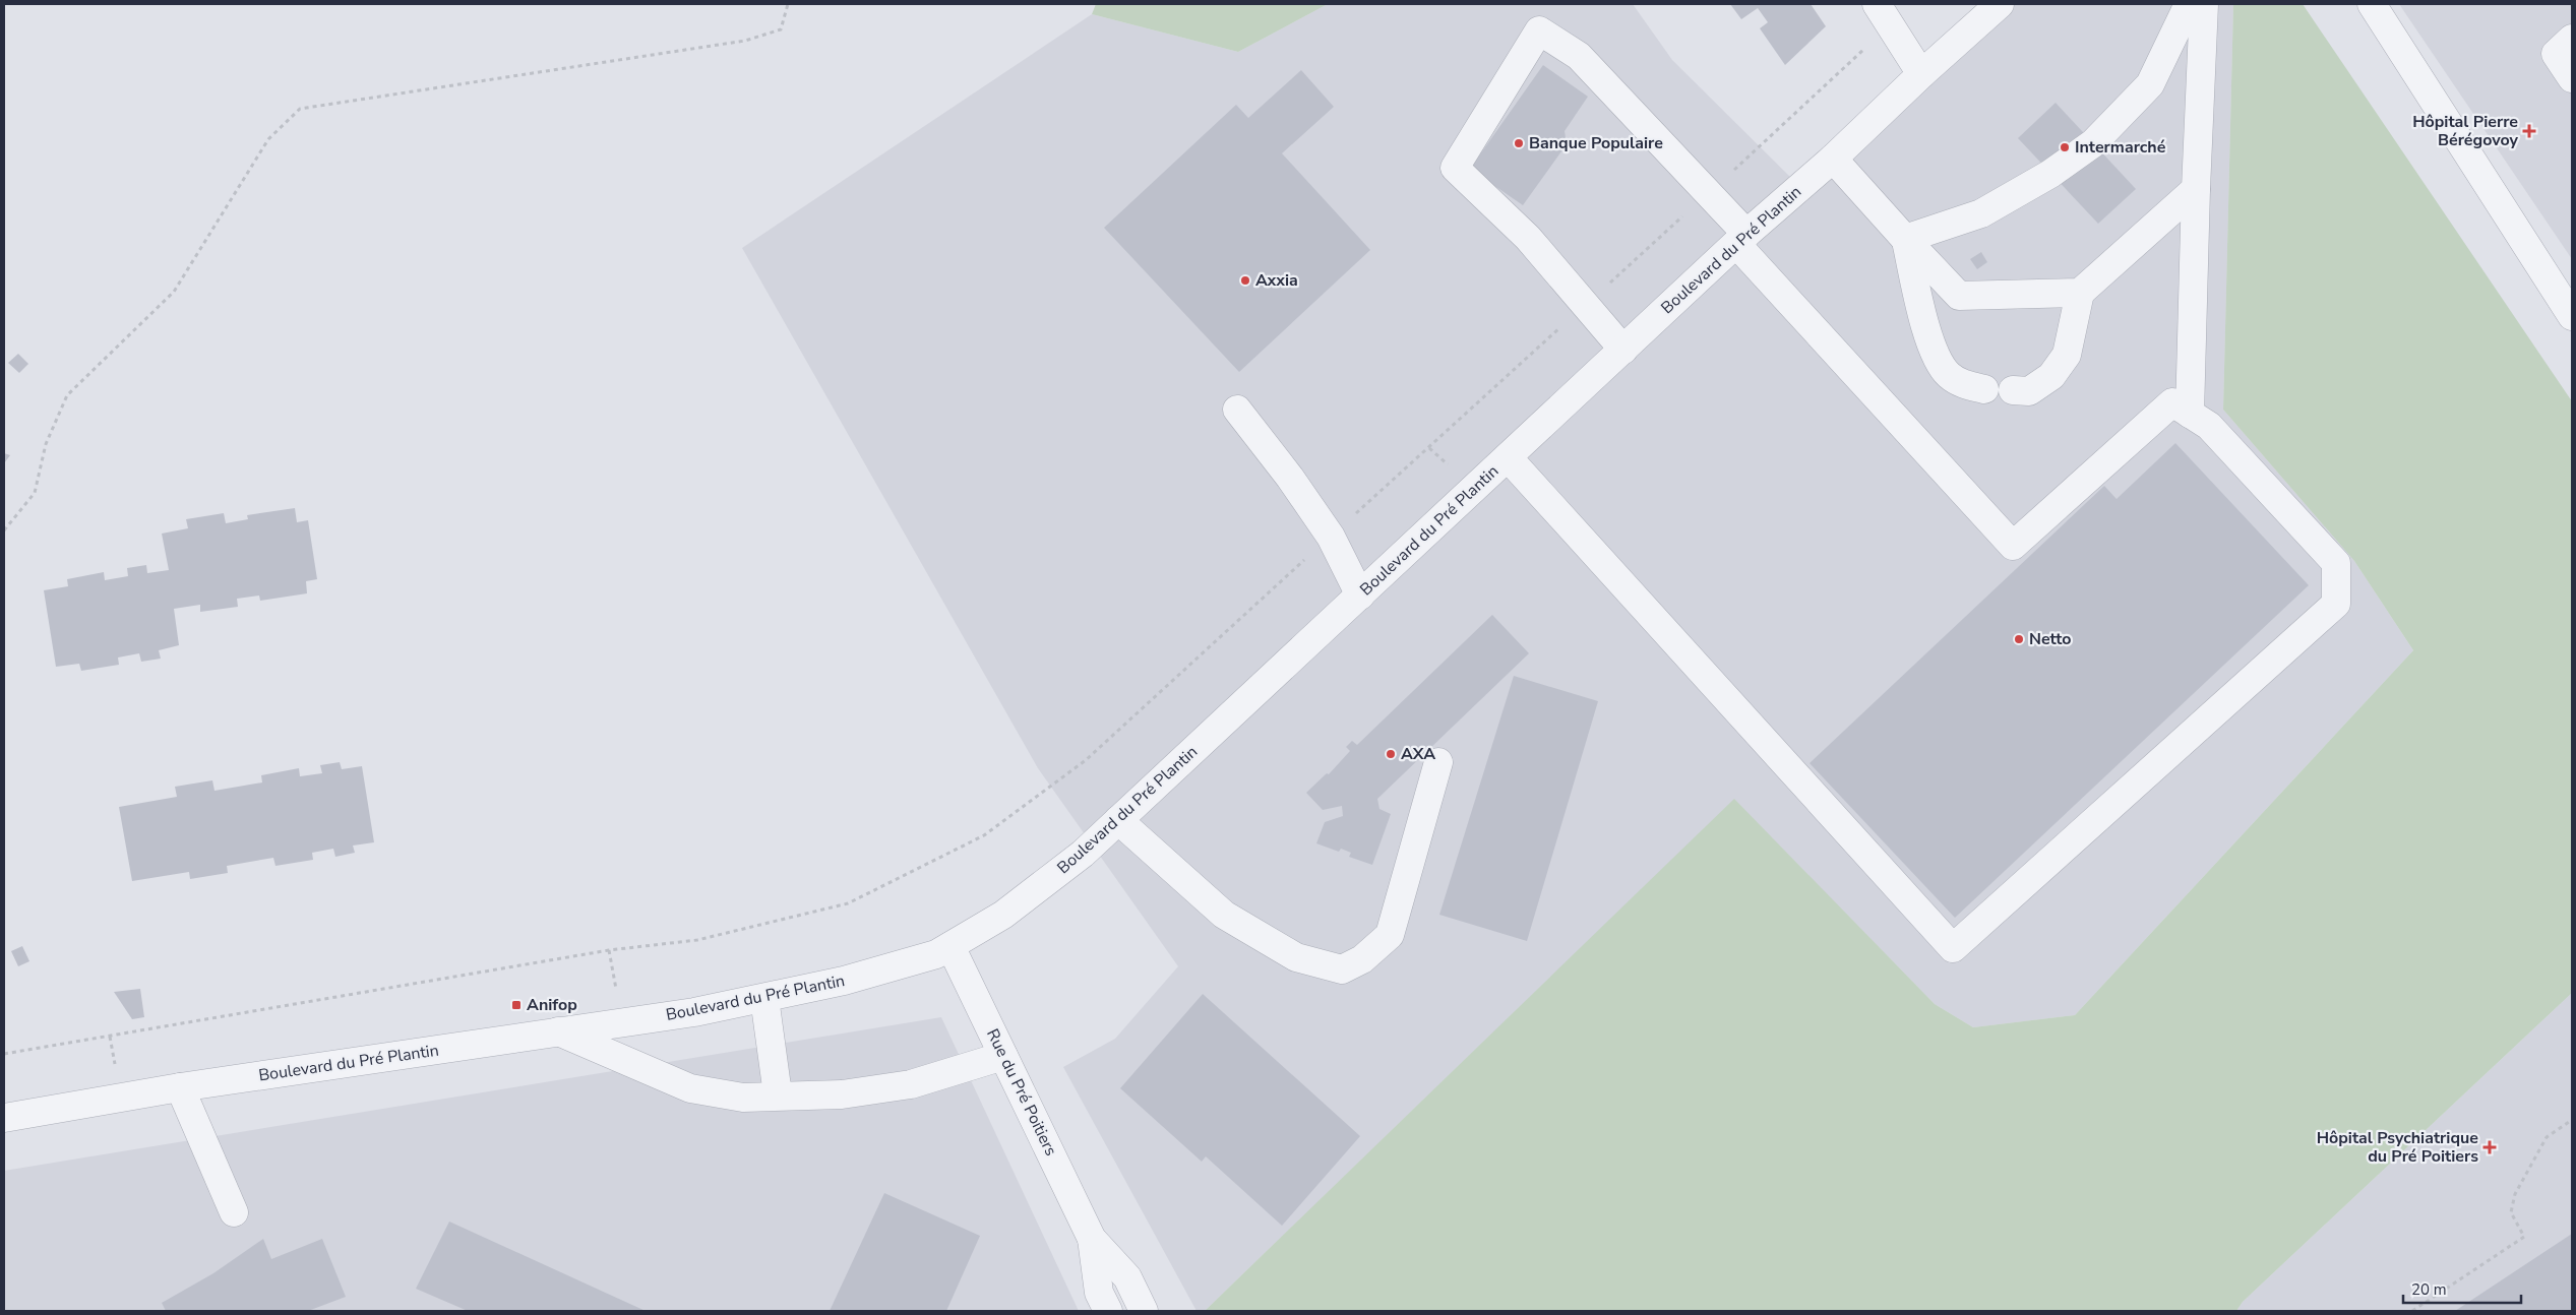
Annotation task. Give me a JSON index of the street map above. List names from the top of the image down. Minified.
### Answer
{"streets":{"street":["Boulevard du Pré Plantin","Rue du Pré Poitiers"]},"crossings":[["Boulevard du Pré Plantin","Rue du Pré Poitiers"]],"places":{"health":["Hôpital Pierre Bérégovoy","Hôpital Psychiatrique du Pré Poitiers"],"other":["Banque Populaire","Intermarché","Axxia","Netto","AXA"],"transit":["Anifop"]},"scale_bar":"20 m"}
